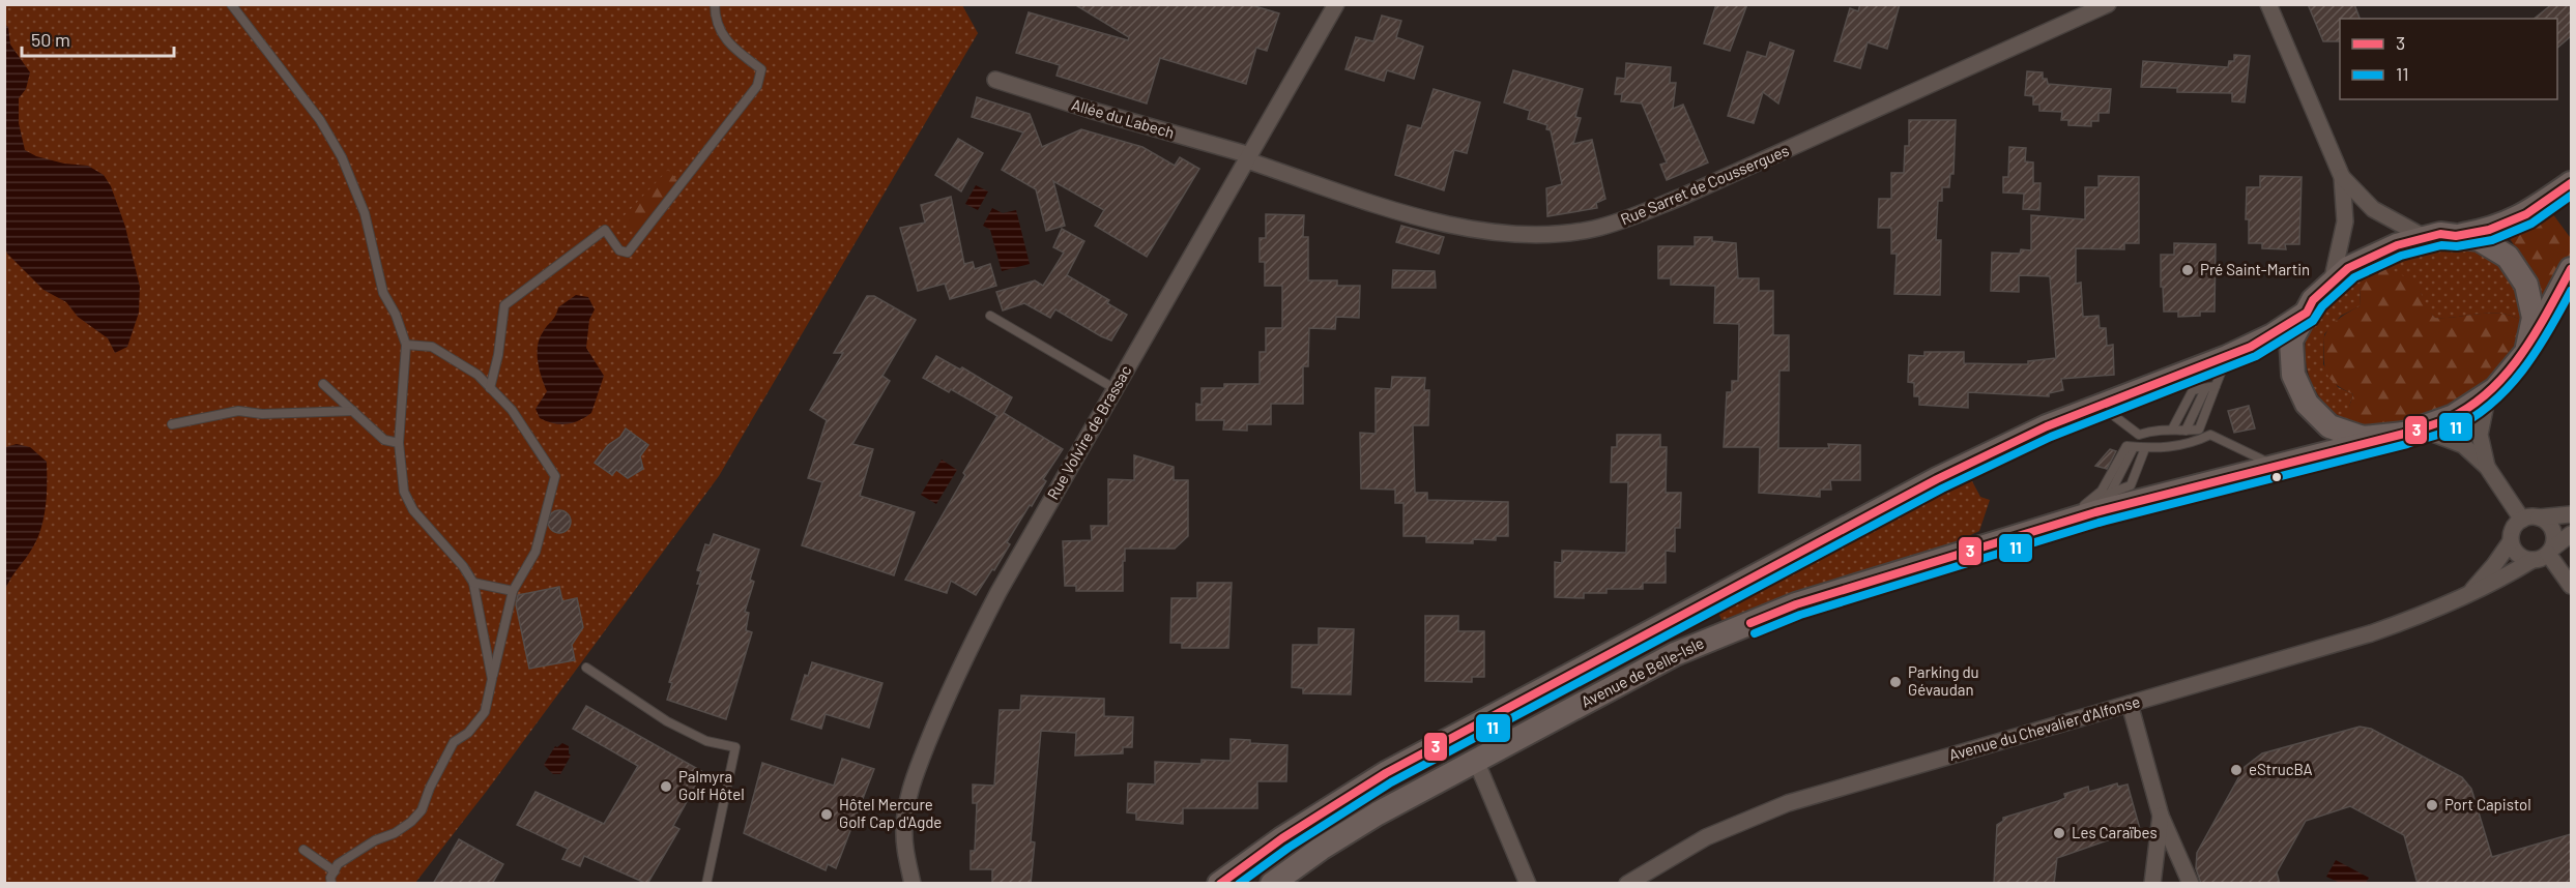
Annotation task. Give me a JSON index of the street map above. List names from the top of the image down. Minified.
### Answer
{"streets":{"street":["Allée du Labech","Rue Sarret de Coussergues","Rue Volvire de Brassac","Avenue de Belle-Isle","Avenue du Chevalier d'Alfonse"]},"crossings":[["Allée du Labech","Rue Sarret de Coussergues"],["Allée du Labech","Rue Volvire de Brassac"],["Rue Sarret de Coussergues","Rue Volvire de Brassac"]],"places":["Pré Saint-Martin","Parking du Gévaudan","eStrucBA","Palmyra Golf Hôtel","Port Capistol","Hôtel Mercure Golf Cap d'Agde","Les Caraïbes"],"lines":["transit line 3","transit line 11"],"legend":["3","11"],"scale_bar":"50 m"}
